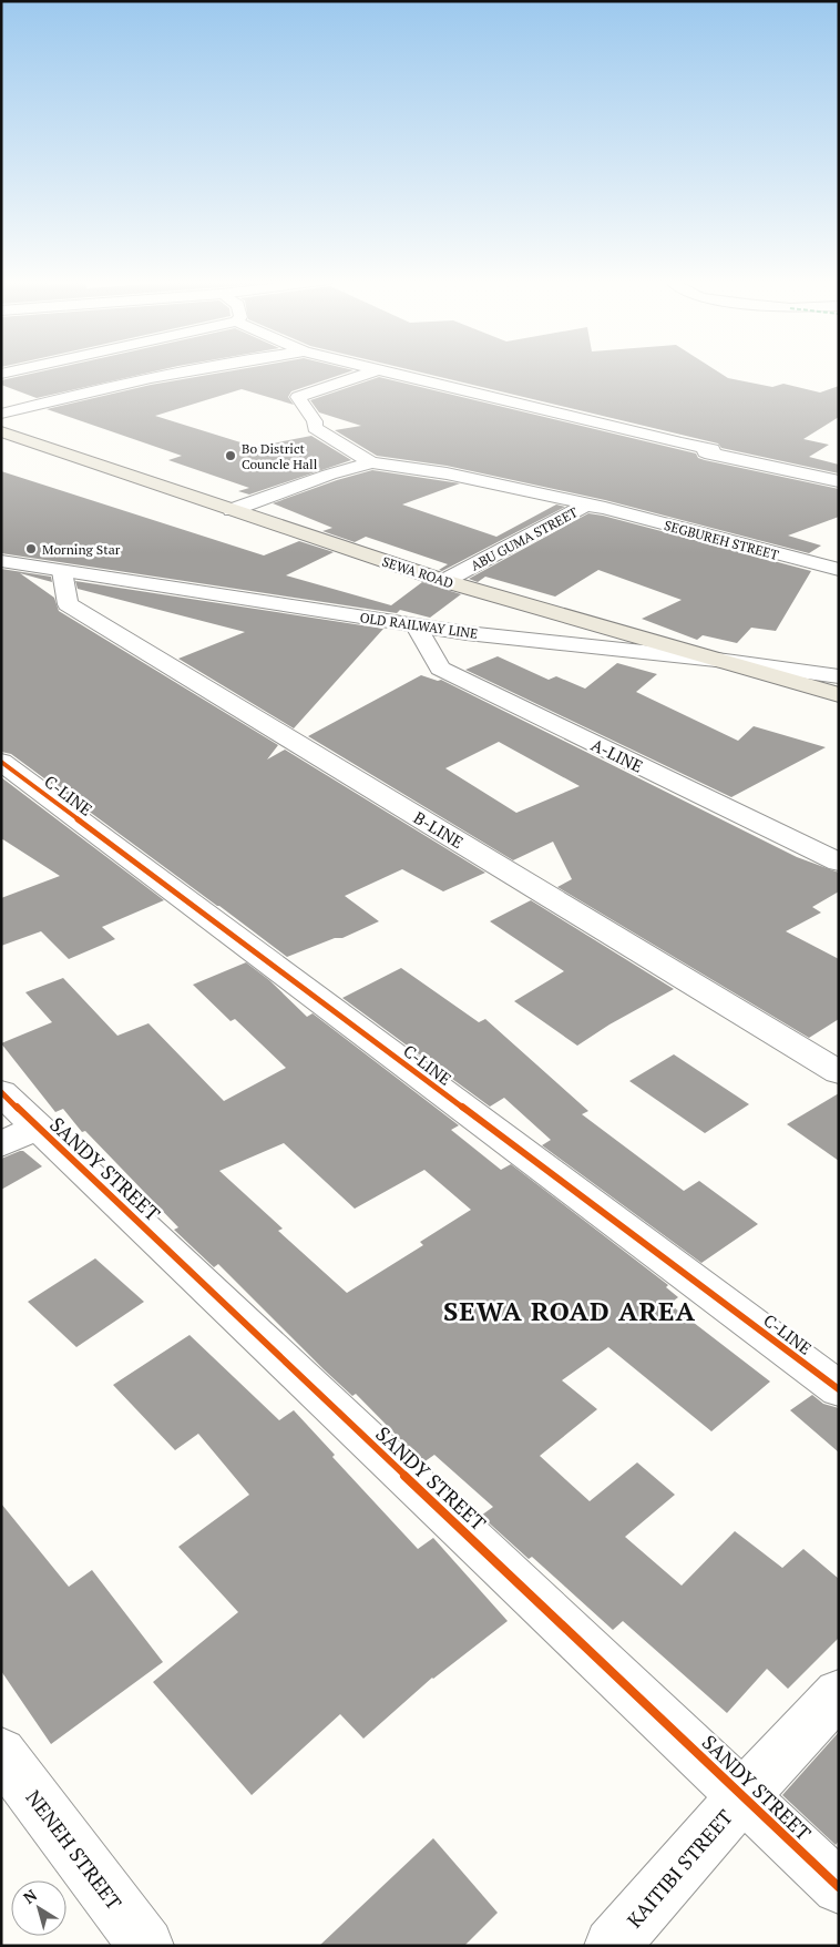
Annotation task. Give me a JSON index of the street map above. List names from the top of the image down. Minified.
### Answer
{"streets":{"main road":["SEWA ROAD"],"street":["ABU GUMA STREET","SEGBUREH STREET","OLD RAILWAY LINE","A-LINE","C-LINE","B-LINE","SANDY STREET","NENEH STREET","KAITIBI STREET"]},"crossings":[["ABU GUMA STREET","SEGBUREH STREET"],["ABU GUMA STREET","SEWA ROAD"],["SEWA ROAD","OLD RAILWAY LINE"],["OLD RAILWAY LINE","A-LINE"],["OLD RAILWAY LINE","B-LINE"],["SANDY STREET","KAITIBI STREET"]],"districts":["SEWA ROAD AREA"],"places":["Bo District Councle Hall","Morning Star"],"north":"top left"}
